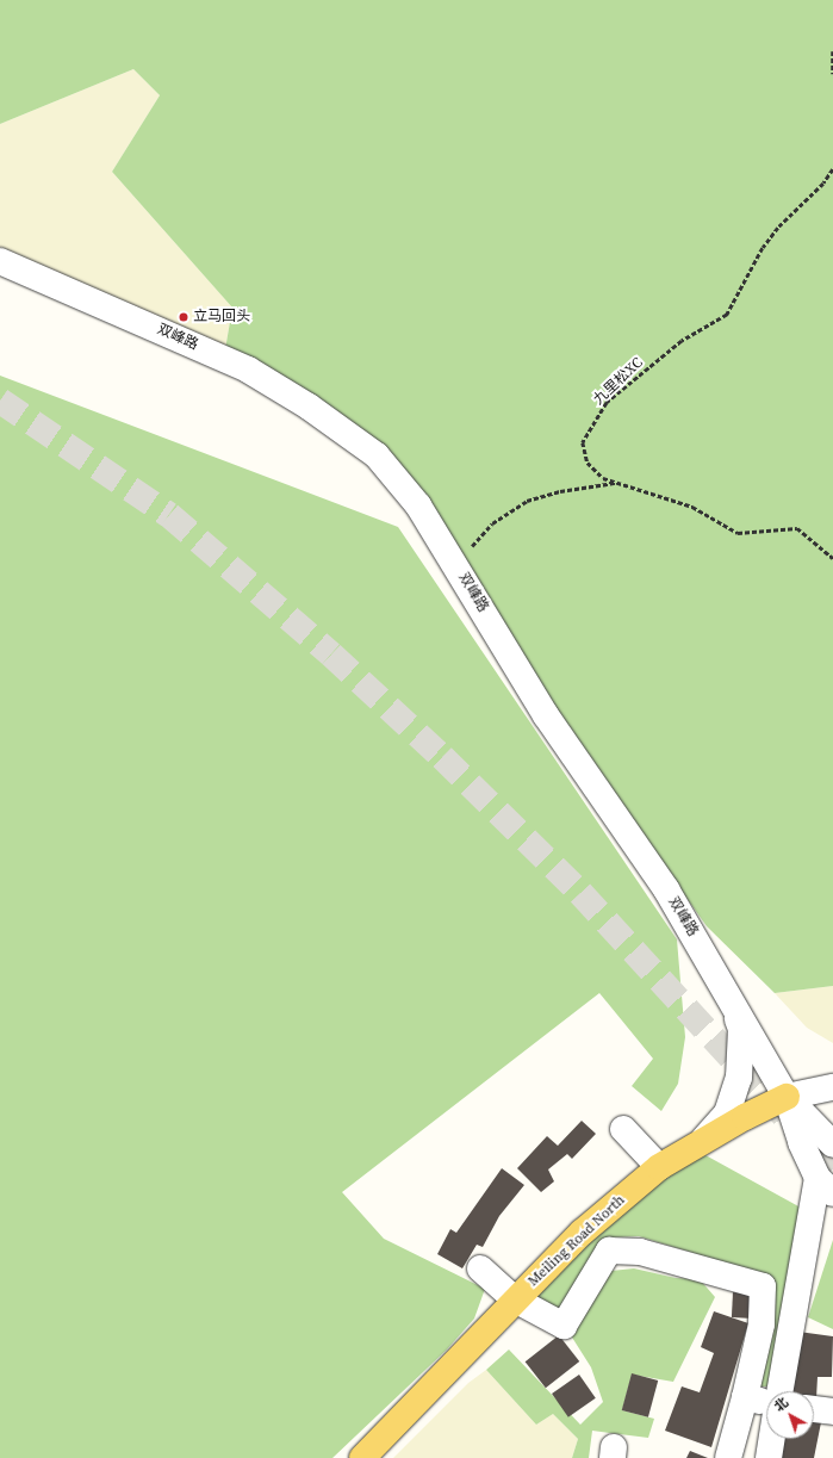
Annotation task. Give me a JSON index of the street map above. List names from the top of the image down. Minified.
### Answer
{"streets":{"main road":["Meiling Road North"],"street":["双峰路"],"path":["九里松XC"]},"crossings":[["双峰路","Meiling Road North"]],"places":["立马回头"],"north":"top left"}
